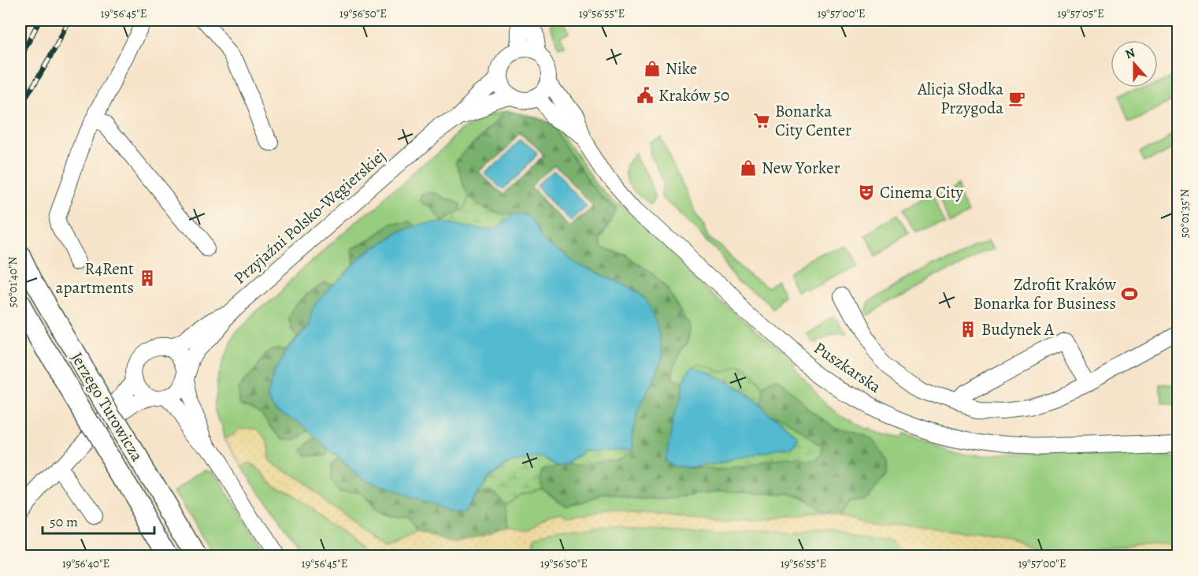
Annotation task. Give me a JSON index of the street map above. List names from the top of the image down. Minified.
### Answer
{"streets":{"main road":["Jerzego Turowicza"],"street":["Przyjaźni Polsko-Węgierskiej","Puszkarska"]},"crossings":[["Przyjaźni Polsko-Węgierskiej","Puszkarska"]],"places":{"shop":["Nike","New Yorker"],"public building":["Kraków 50"],"cafe":["Alicja Słodka Przygoda"],"supermarket":["Bonarka City Center"],"theatre":["Cinema City"],"building":["R4Rent apartments","Budynek A"],"sports":["Zdrofit Kraków Bonarka for Business"]},"scale_bar":"50 m","north":"top","coordinates":["19°56'45\"E","19°56'50\"E","19°56'55\"E","19°57'00\"E","19°57'05\"E","50°01'35\"N","50°01'40\"N","19°56'40\"E"]}
